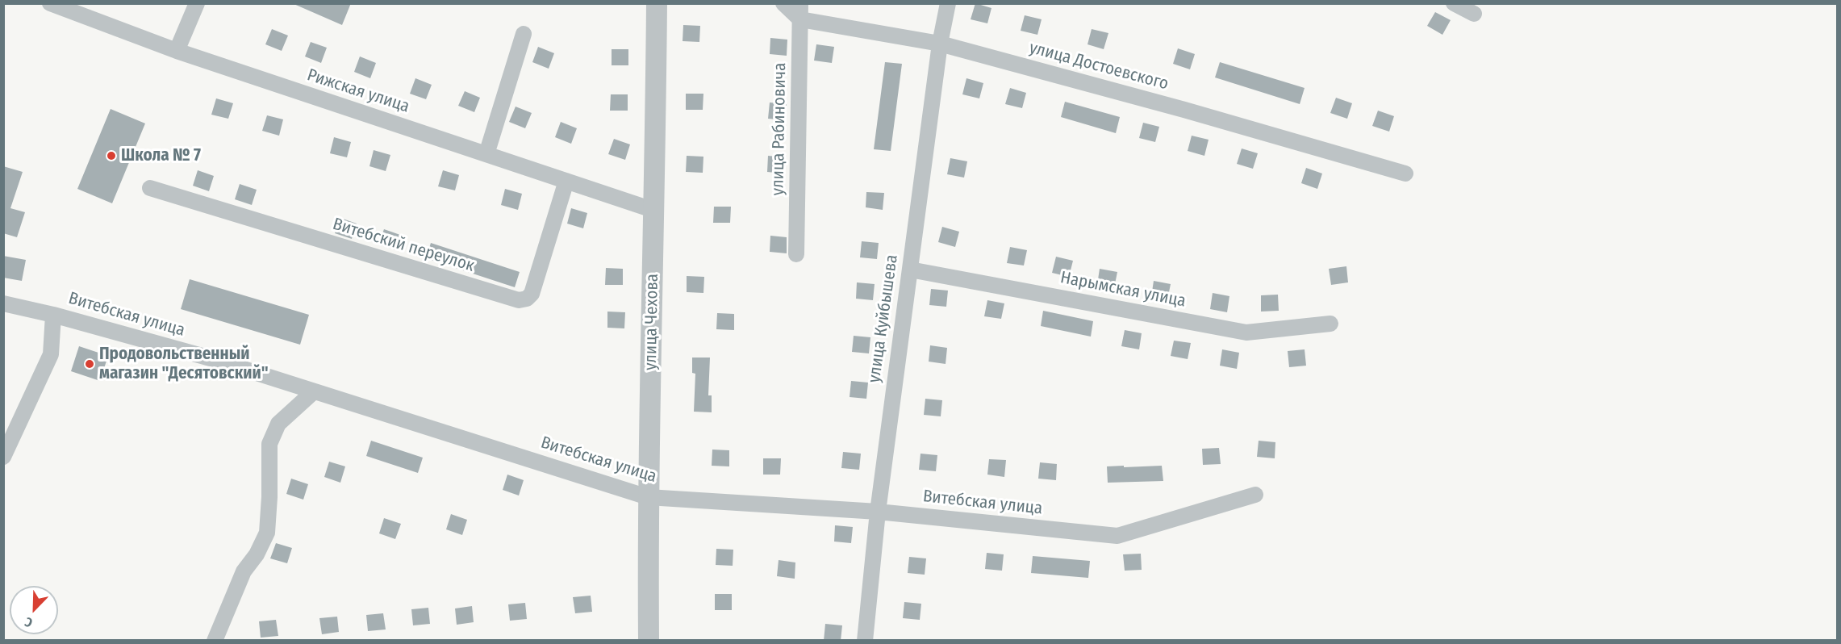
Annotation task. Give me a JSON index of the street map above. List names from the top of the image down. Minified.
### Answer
{"streets":{"street":["улица Достоевского","Рижская улица","улица Рабиновича","Витебский переулок","Нарымская улица","Витебская улица","улица Куйбышева","улица Чехова"]},"crossings":[["улица Достоевского","улица Рабиновича"],["улица Достоевского","улица Куйбышева"],["Рижская улица","Витебский переулок"],["Рижская улица","улица Чехова"],["Нарымская улица","улица Куйбышева"],["Витебская улица","улица Куйбышева"],["Витебская улица","улица Чехова"]],"places":["Школа № 7","Продовольственный магазин \"Деcятовский\""],"north":"bottom left"}
